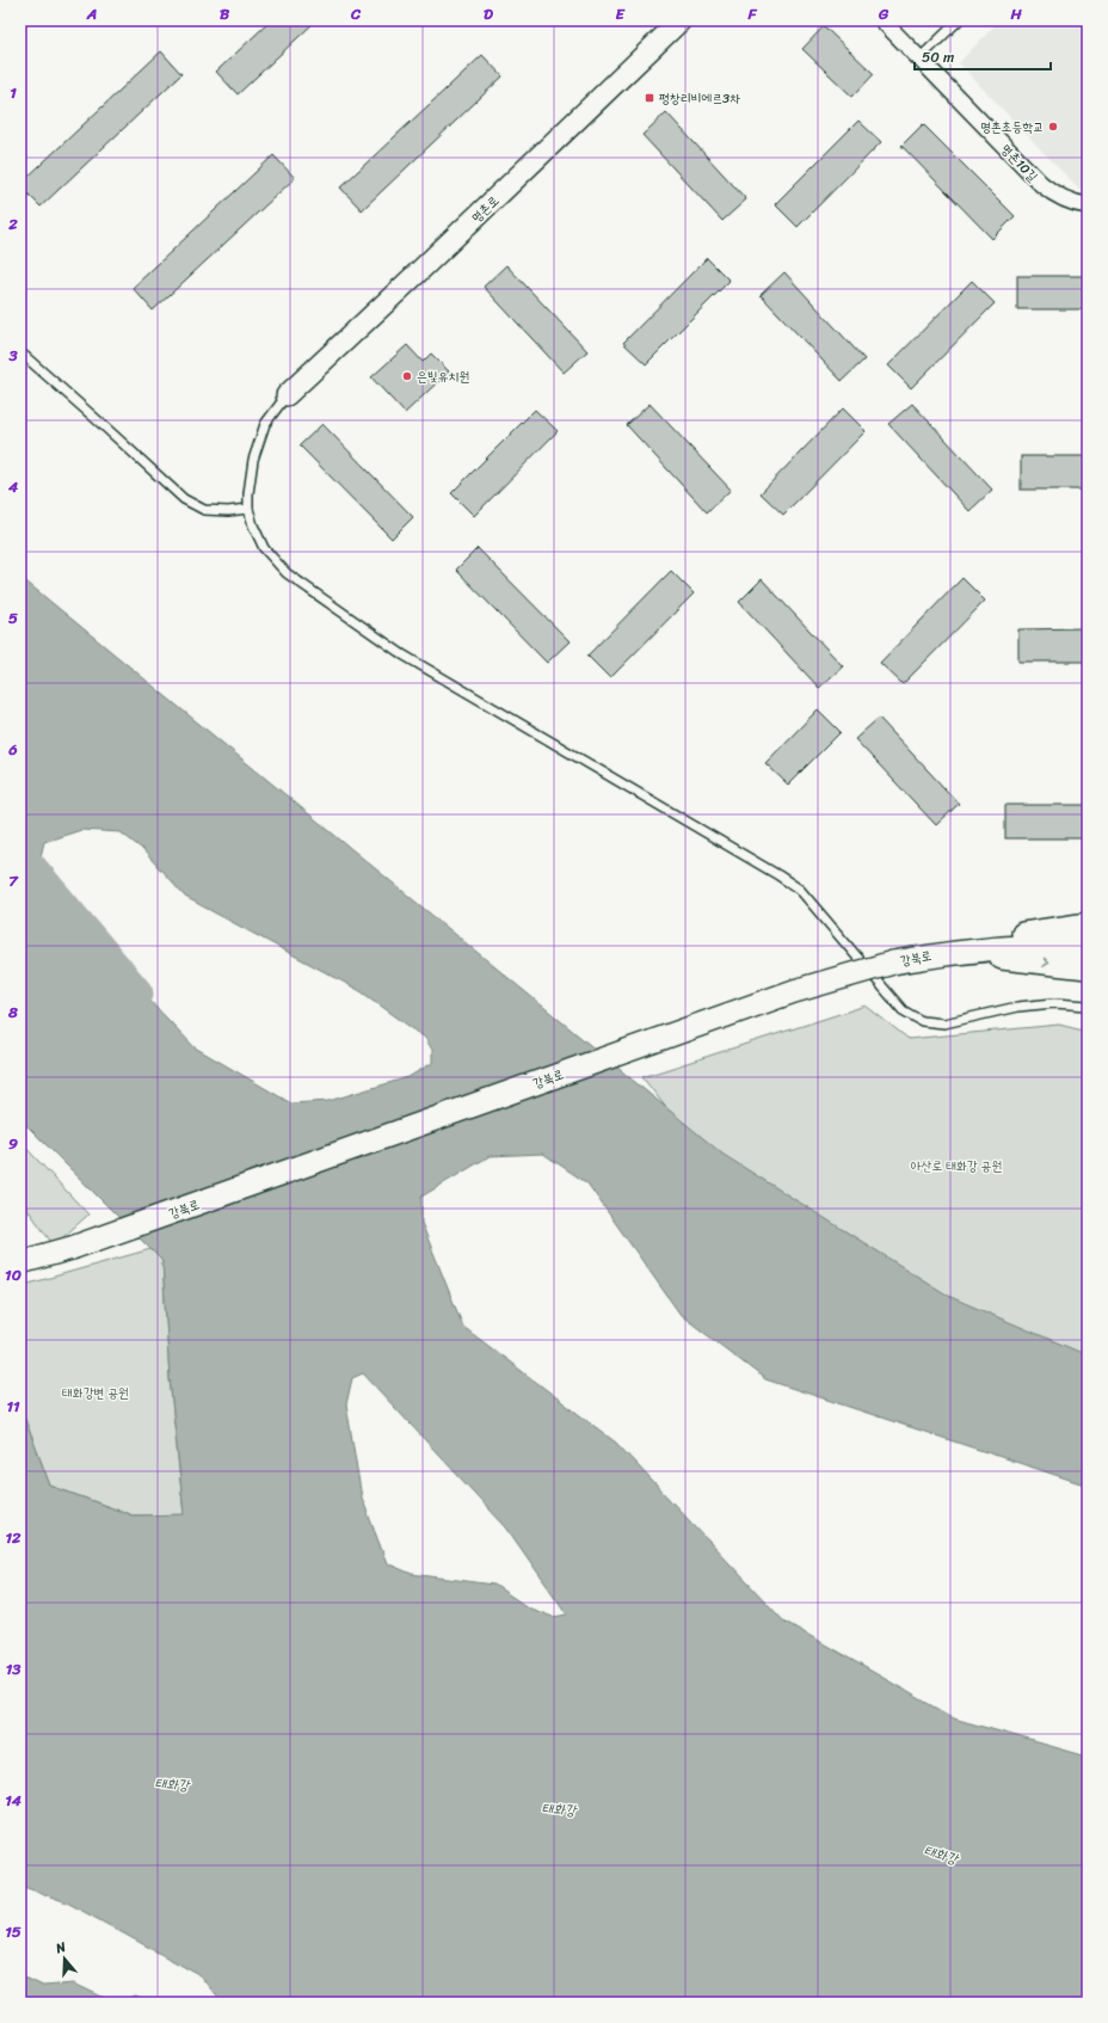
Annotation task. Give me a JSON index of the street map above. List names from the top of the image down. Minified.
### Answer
{"streets":{"main road":["강북로"],"street":["명촌10길","명촌로"]},"water":["태화강"],"parks":["아산로 태화강 공원","태화강변 공원"],"places":{"transit":["평창리비에르3차"],"other":["명촌초등학교","은빛유치원"]},"scale_bar":"50 m","north":"top","grid":{"columns":["A","B","C","D","E","F","G","H"],"rows":["1","2","3","4","5","6","7","8","9","10","11","12","13","14","15"]}}
